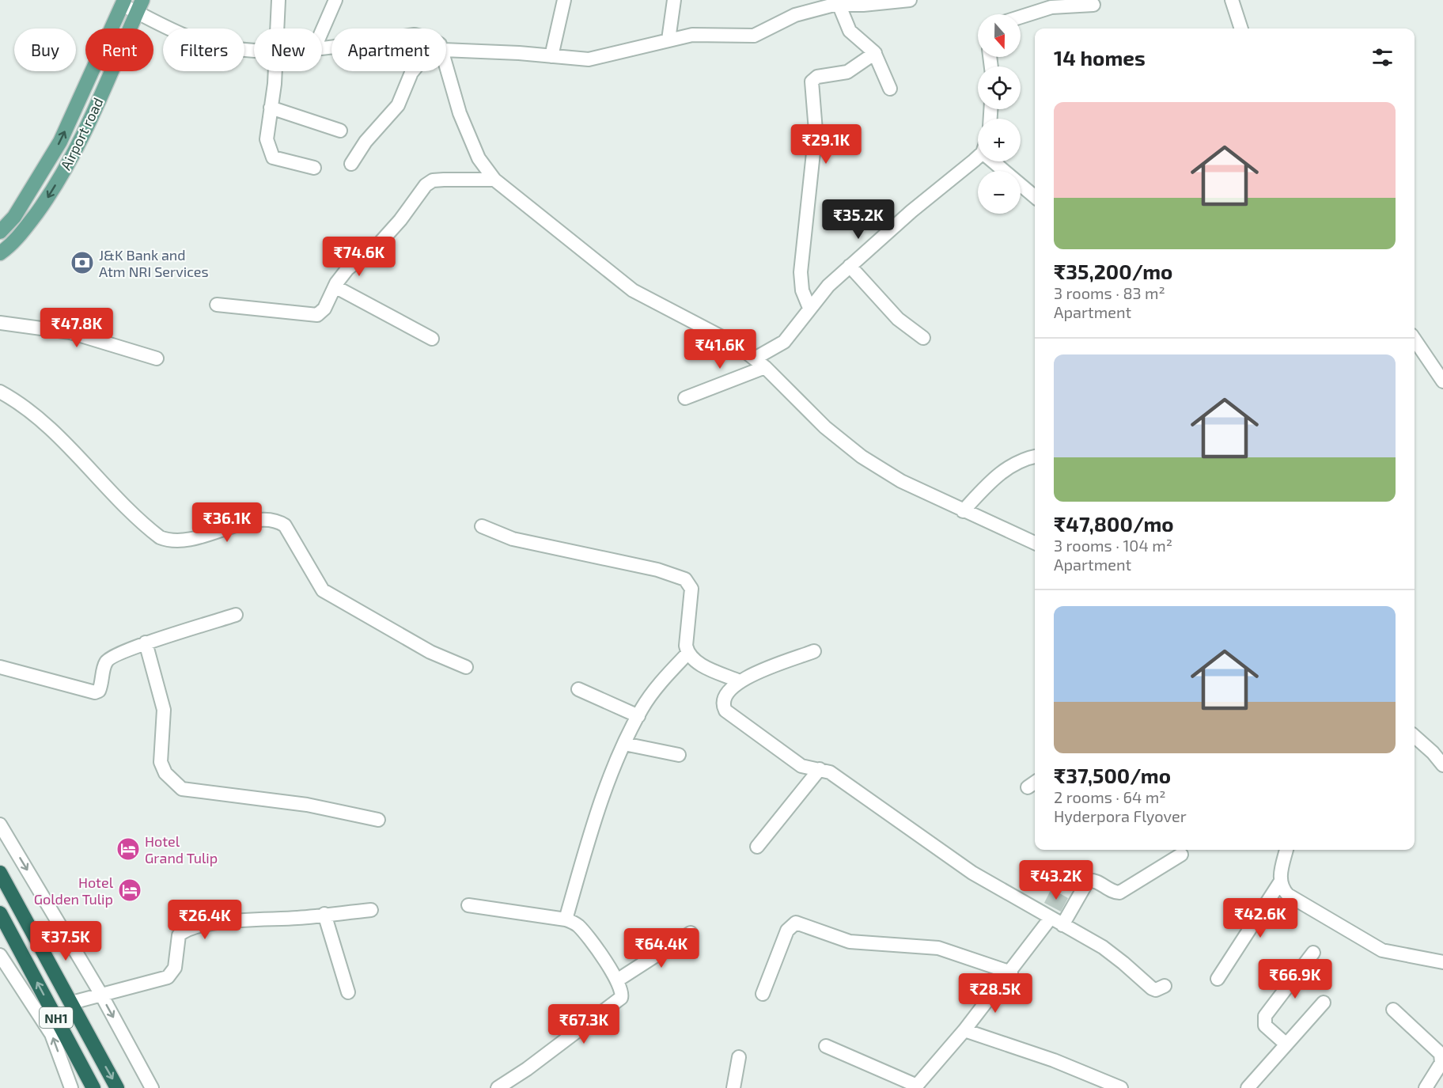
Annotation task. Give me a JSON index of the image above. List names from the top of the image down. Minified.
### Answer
{"streets":{"highway":["NH1"],"main road":["Airport road"]},"places":{"bank":["J&K Bank and Atm NRI Services"],"hotel":["Hotel Grand Tulip","Hotel Golden Tulip"]},"north":"bottom","page":{"map_buttons":["+","−"],"chip":["Buy","Rent","Filters","New","Apartment"],"heading":"14 homes","list":[{"name":"₹35,200/mo","note":"3 rooms · 83 m² · Apartment"},{"name":"₹47,800/mo","note":"3 rooms · 104 m² · Apartment"},{"name":"₹37,500/mo","note":"2 rooms · 64 m² · Hyderpora Flyover"}],"price":["₹29.1K","₹35.2K","₹74.6K","₹47.8K","₹41.6K","₹36.1K","₹43.2K","₹42.6K","₹26.4K","₹37.5K","₹64.4K","₹66.9K","₹28.5K","₹67.3K"]}}
